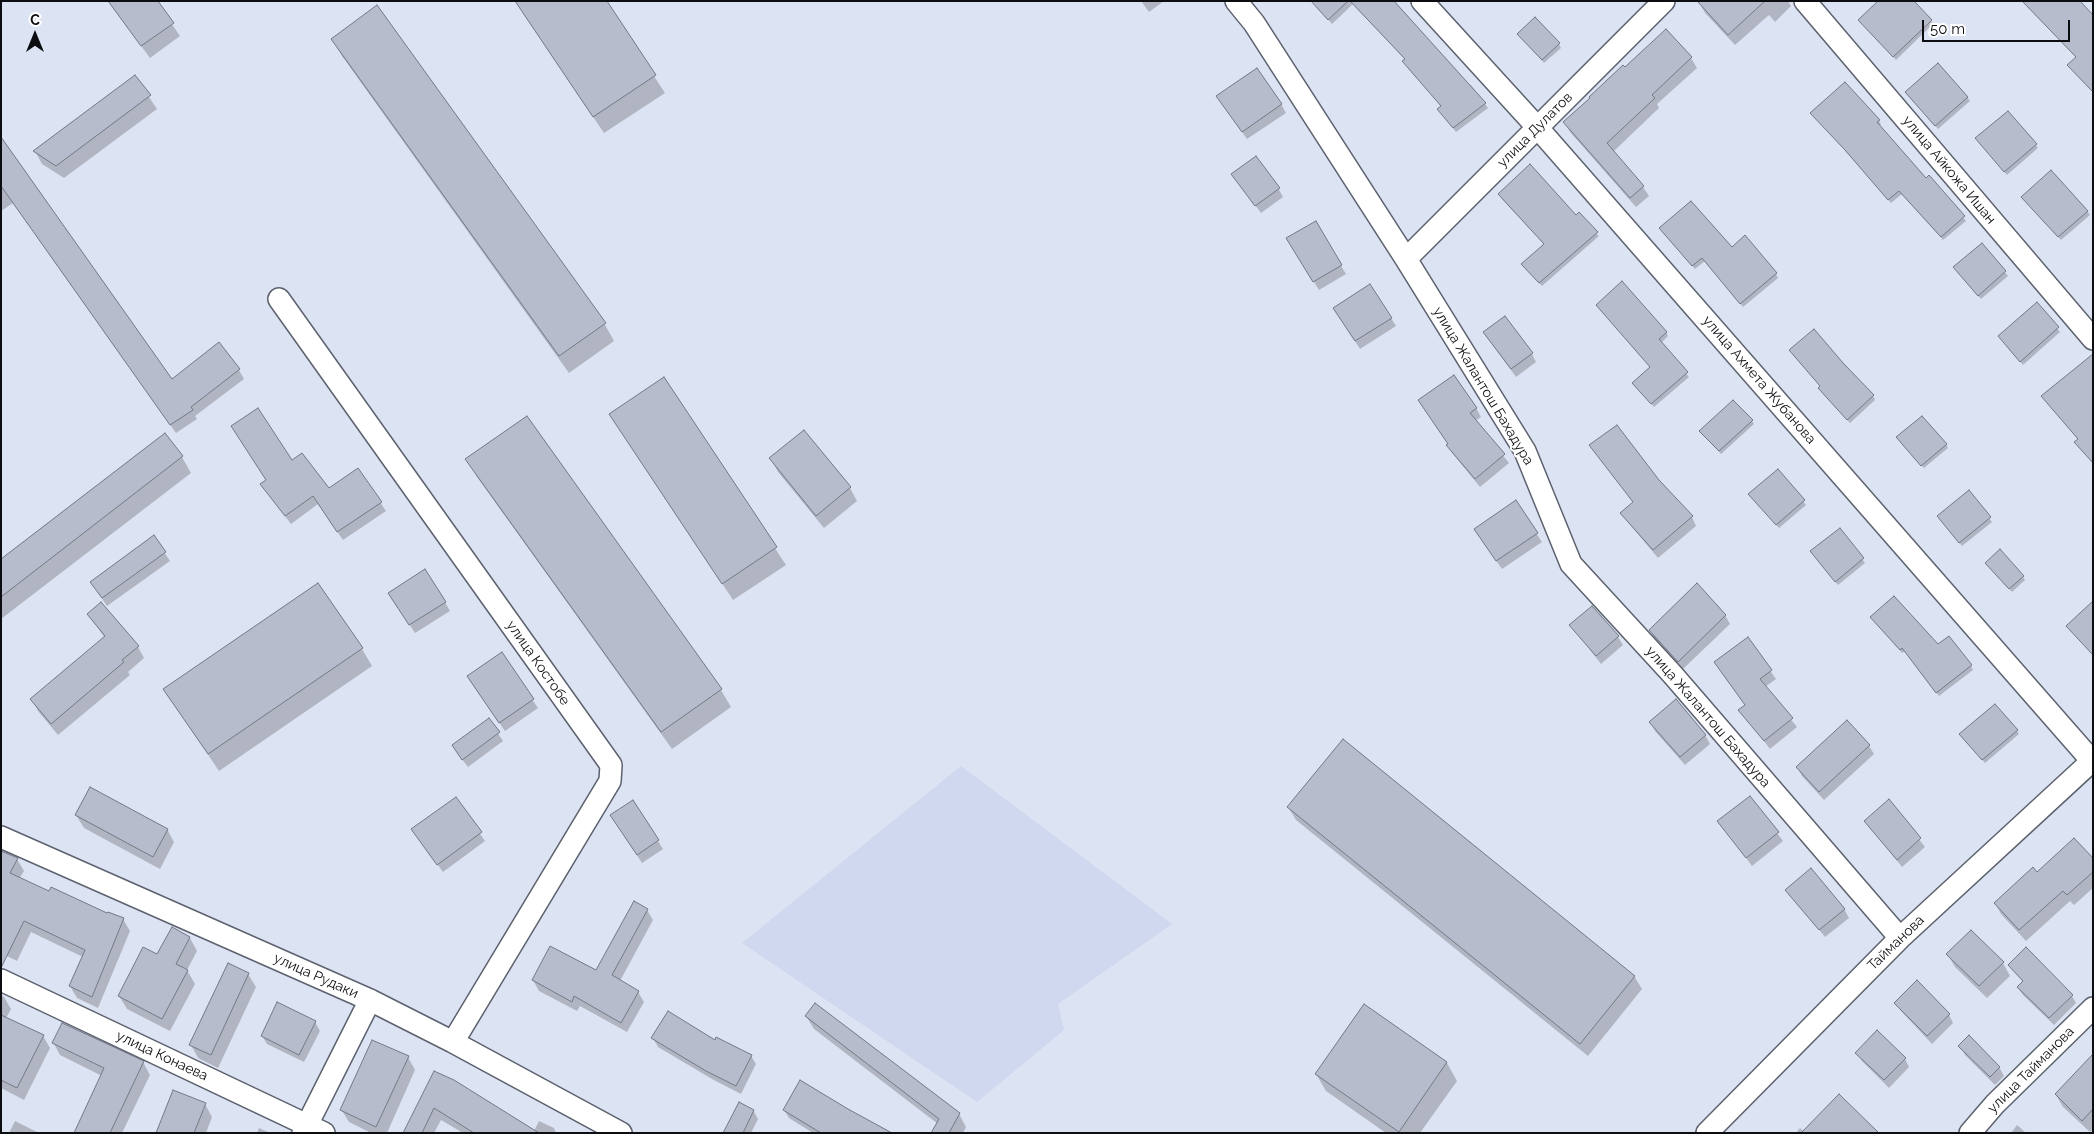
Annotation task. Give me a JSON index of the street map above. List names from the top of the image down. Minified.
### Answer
{"streets":{"street":["улица Дулатов","улица Айкожа Ишан","улица Ахмета Жубанова","улица Жалантош Бахадура","улица Костобе","Тайманова","улица Рудаки","улица Конаева","улица Тайманова"]},"crossings":[["улица Дулатов","улица Ахмета Жубанова"],["улица Дулатов","улица Жалантош Бахадура"],["улица Ахмета Жубанова","Тайманова"],["улица Жалантош Бахадура","Тайманова"],["улица Костобе","улица Рудаки"]],"scale_bar":"50 m","north":"top"}
